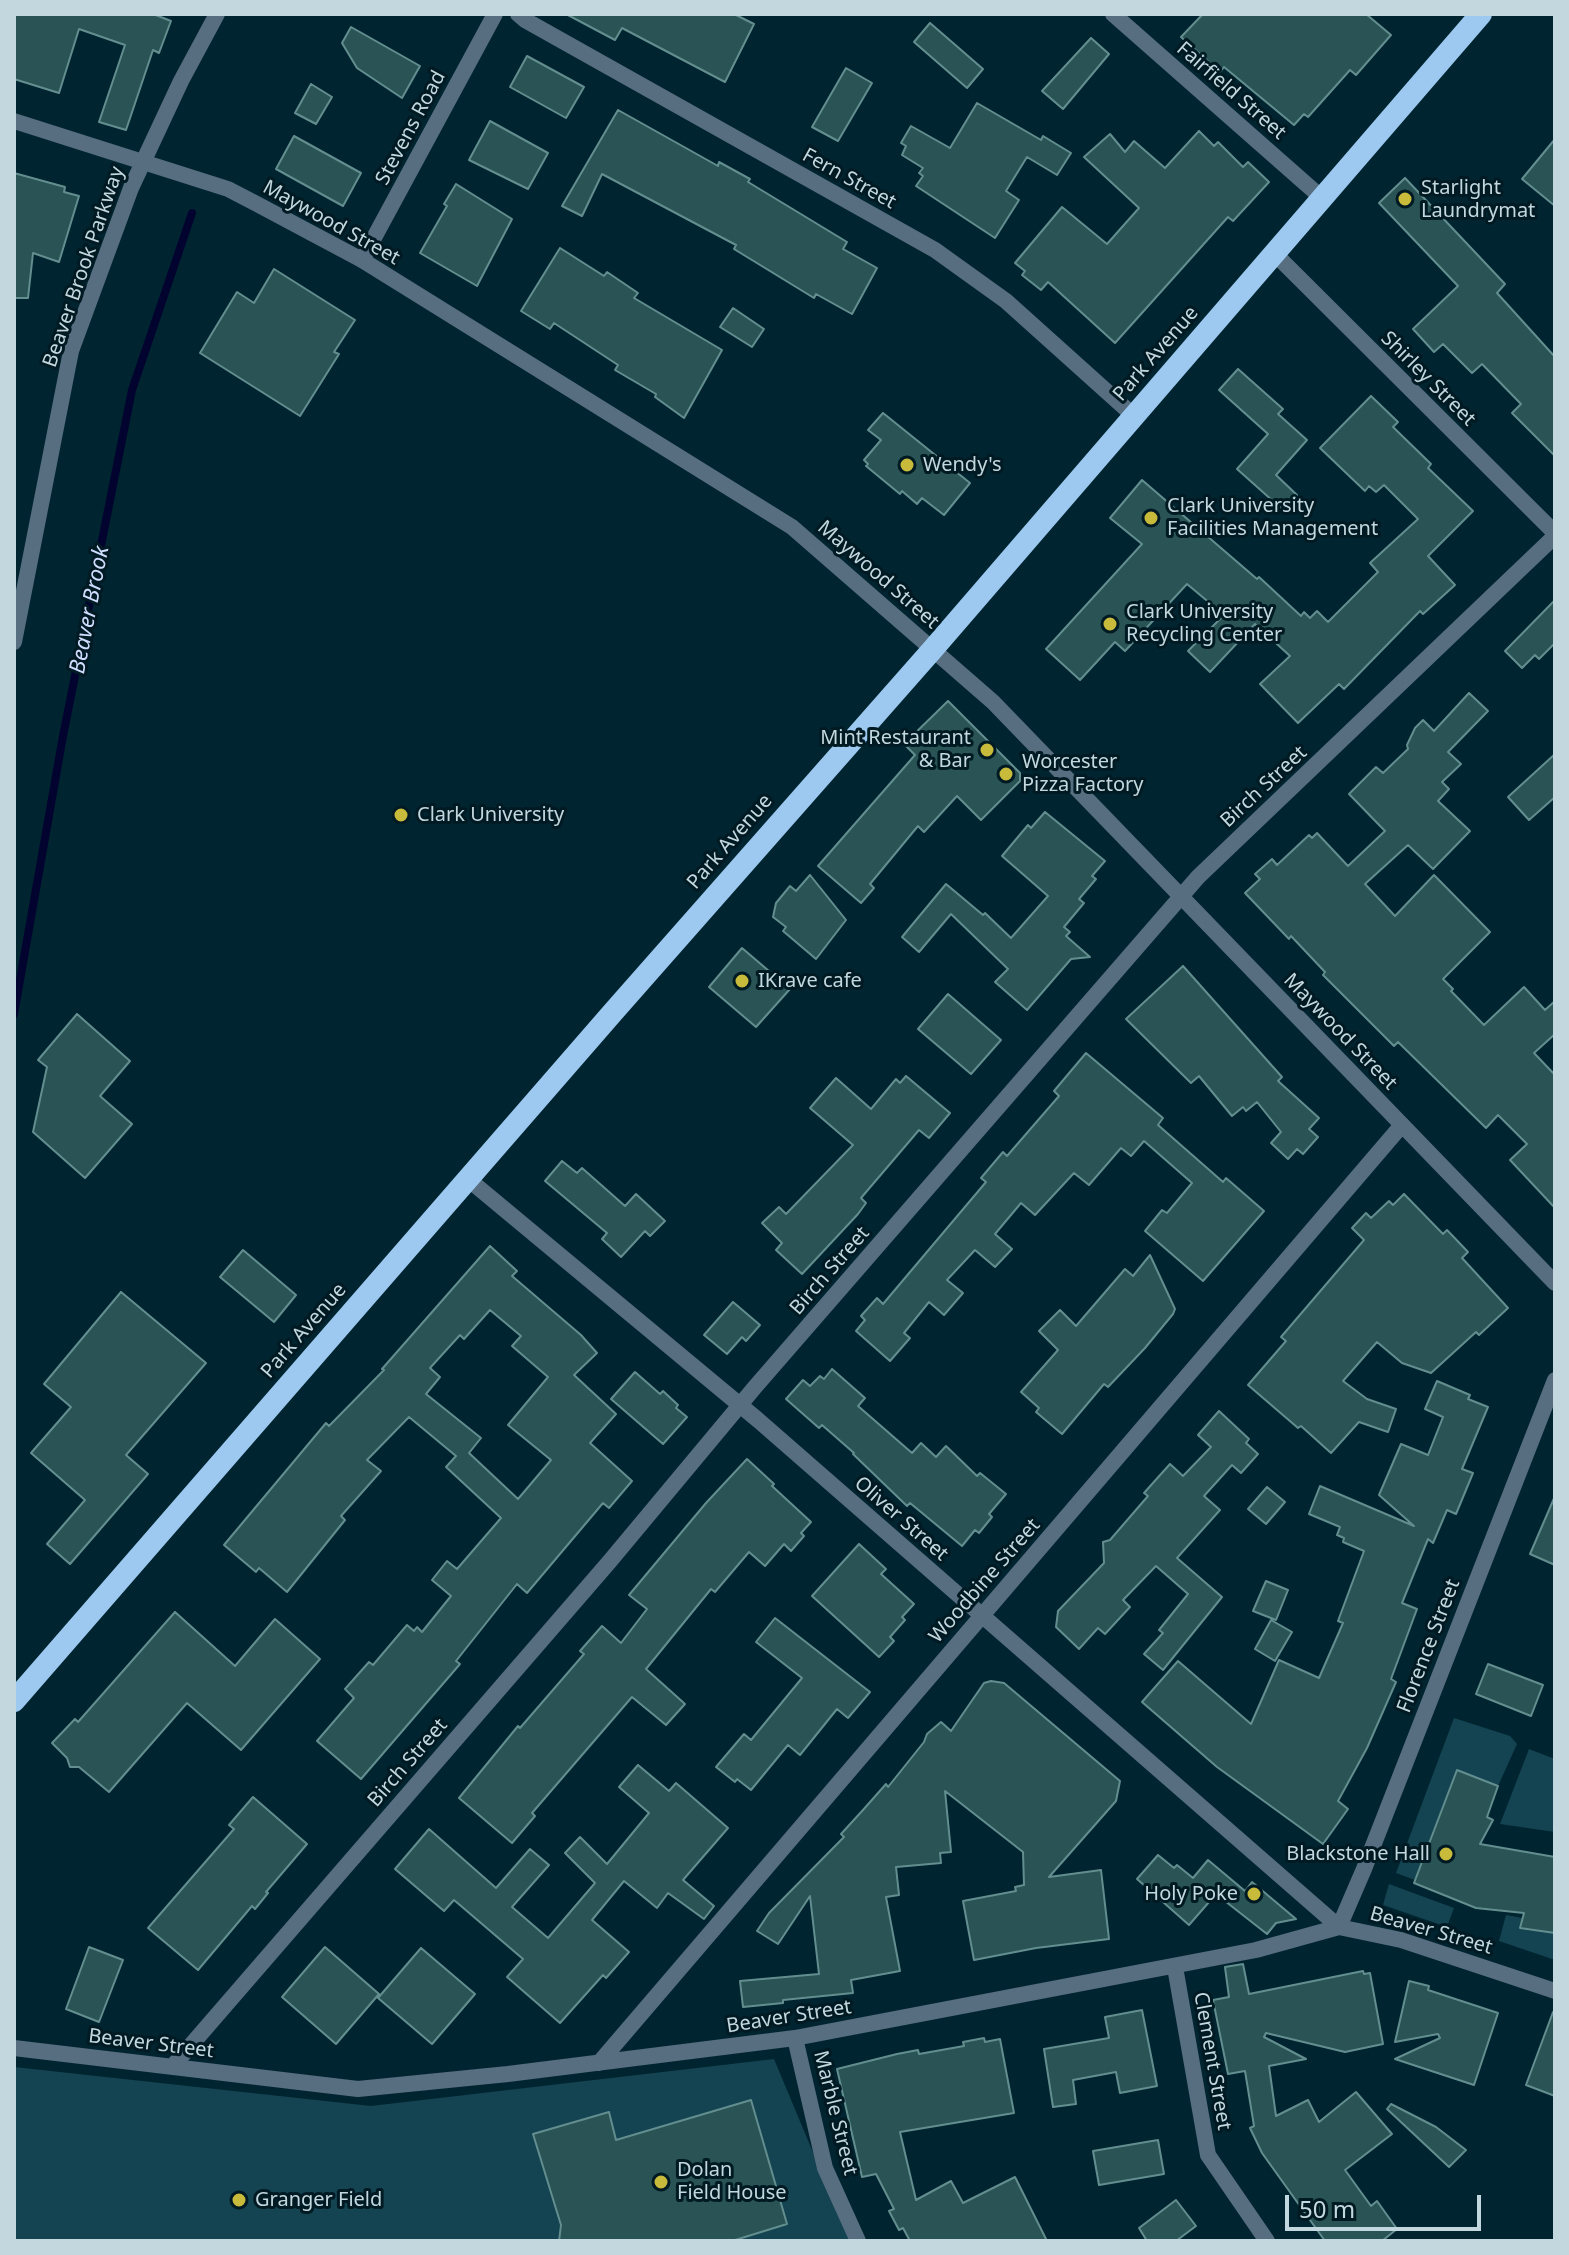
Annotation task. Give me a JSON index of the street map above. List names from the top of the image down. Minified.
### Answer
{"streets":{"highway":["Park Avenue"],"street":["Fairfield Street","Stevens Road","Fern Street","Maywood Street","Beaver Brook Parkway","Shirley Street","Birch Street","Oliver Street","Woodbine Street","Florence Street","Beaver Street","Clement Street","Marble Street"]},"crossings":[["Fairfield Street","Park Avenue"],["Stevens Road","Maywood Street"],["Fern Street","Park Avenue"],["Maywood Street","Beaver Brook Parkway"],["Maywood Street","Park Avenue"],["Maywood Street","Birch Street"],["Maywood Street","Woodbine Street"],["Park Avenue","Shirley Street"],["Park Avenue","Oliver Street"],["Shirley Street","Birch Street"],["Birch Street","Oliver Street"],["Birch Street","Beaver Street"],["Oliver Street","Woodbine Street"],["Oliver Street","Florence Street"],["Oliver Street","Beaver Street"],["Woodbine Street","Beaver Street"],["Florence Street","Beaver Street"],["Beaver Street","Clement Street"],["Beaver Street","Marble Street"]],"water":["Beaver Brook"],"places":["Starlight Laundrymat","Wendy's","Clark University Facilities Management","Clark University Recycling Center","Mint Restaurant & Bar","Worcester Pizza Factory","Clark University","IKrave cafe","Blackstone Hall","Holy Poke","Dolan Field House","Granger Field"],"scale_bar":"50 m"}
